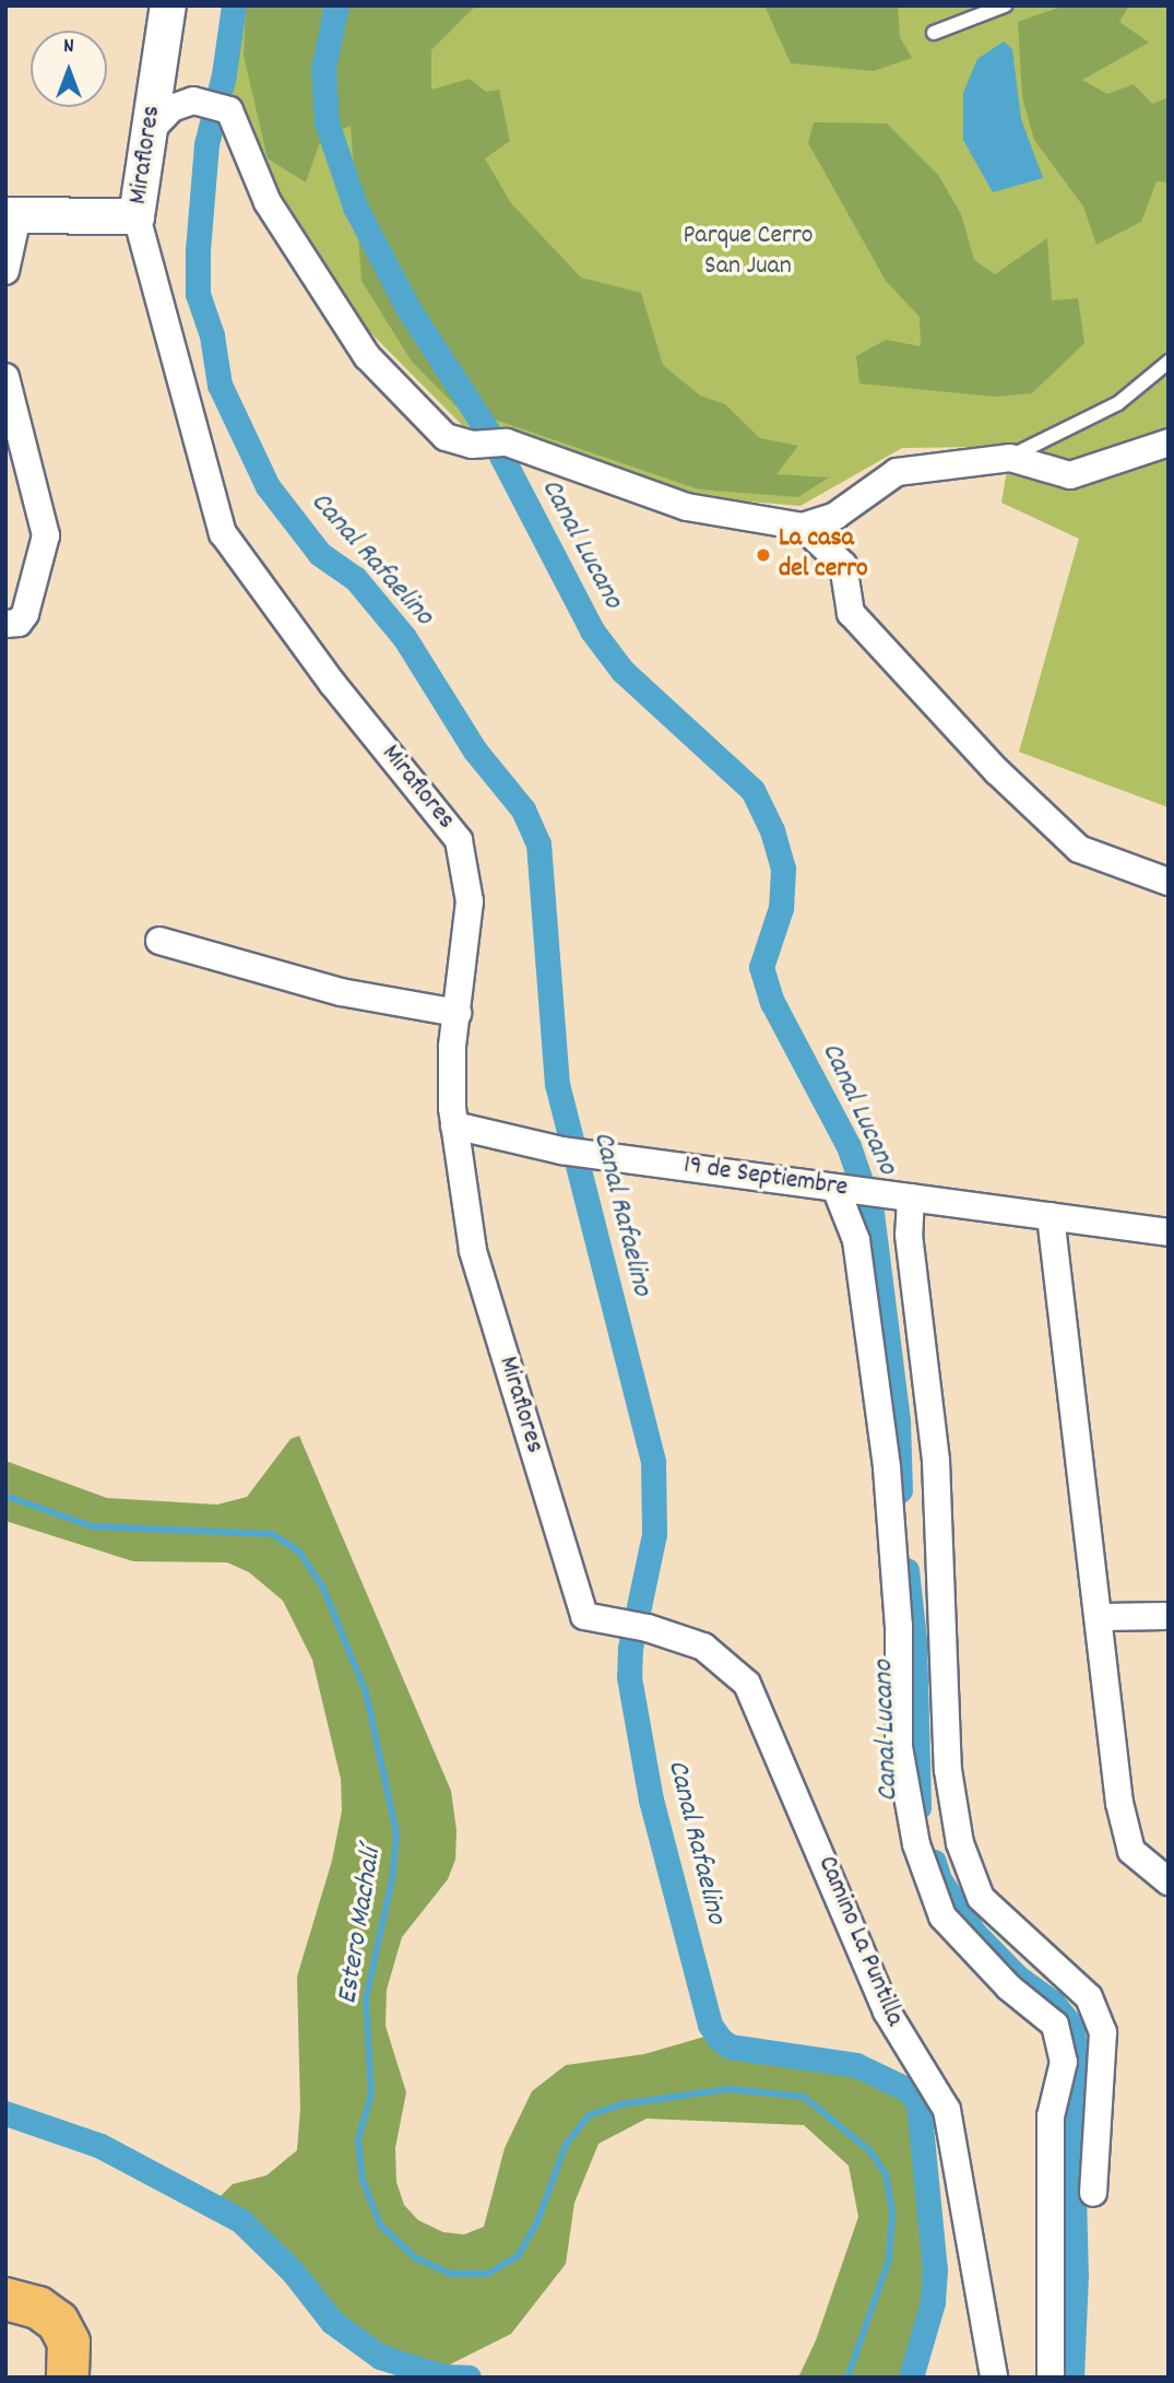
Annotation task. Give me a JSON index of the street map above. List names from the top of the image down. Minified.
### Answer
{"streets":{"street":["Miraflores","19 de Septiembre","Camino La Puntilla"]},"crossings":[["Miraflores","19 de Septiembre"],["Miraflores","Camino La Puntilla"]],"water":["Canal Lucano","Canal Rafaelino","Estero Machalí"],"parks":["Parque Cerro San Juan"],"places":["La casa del cerro"],"north":"top"}
